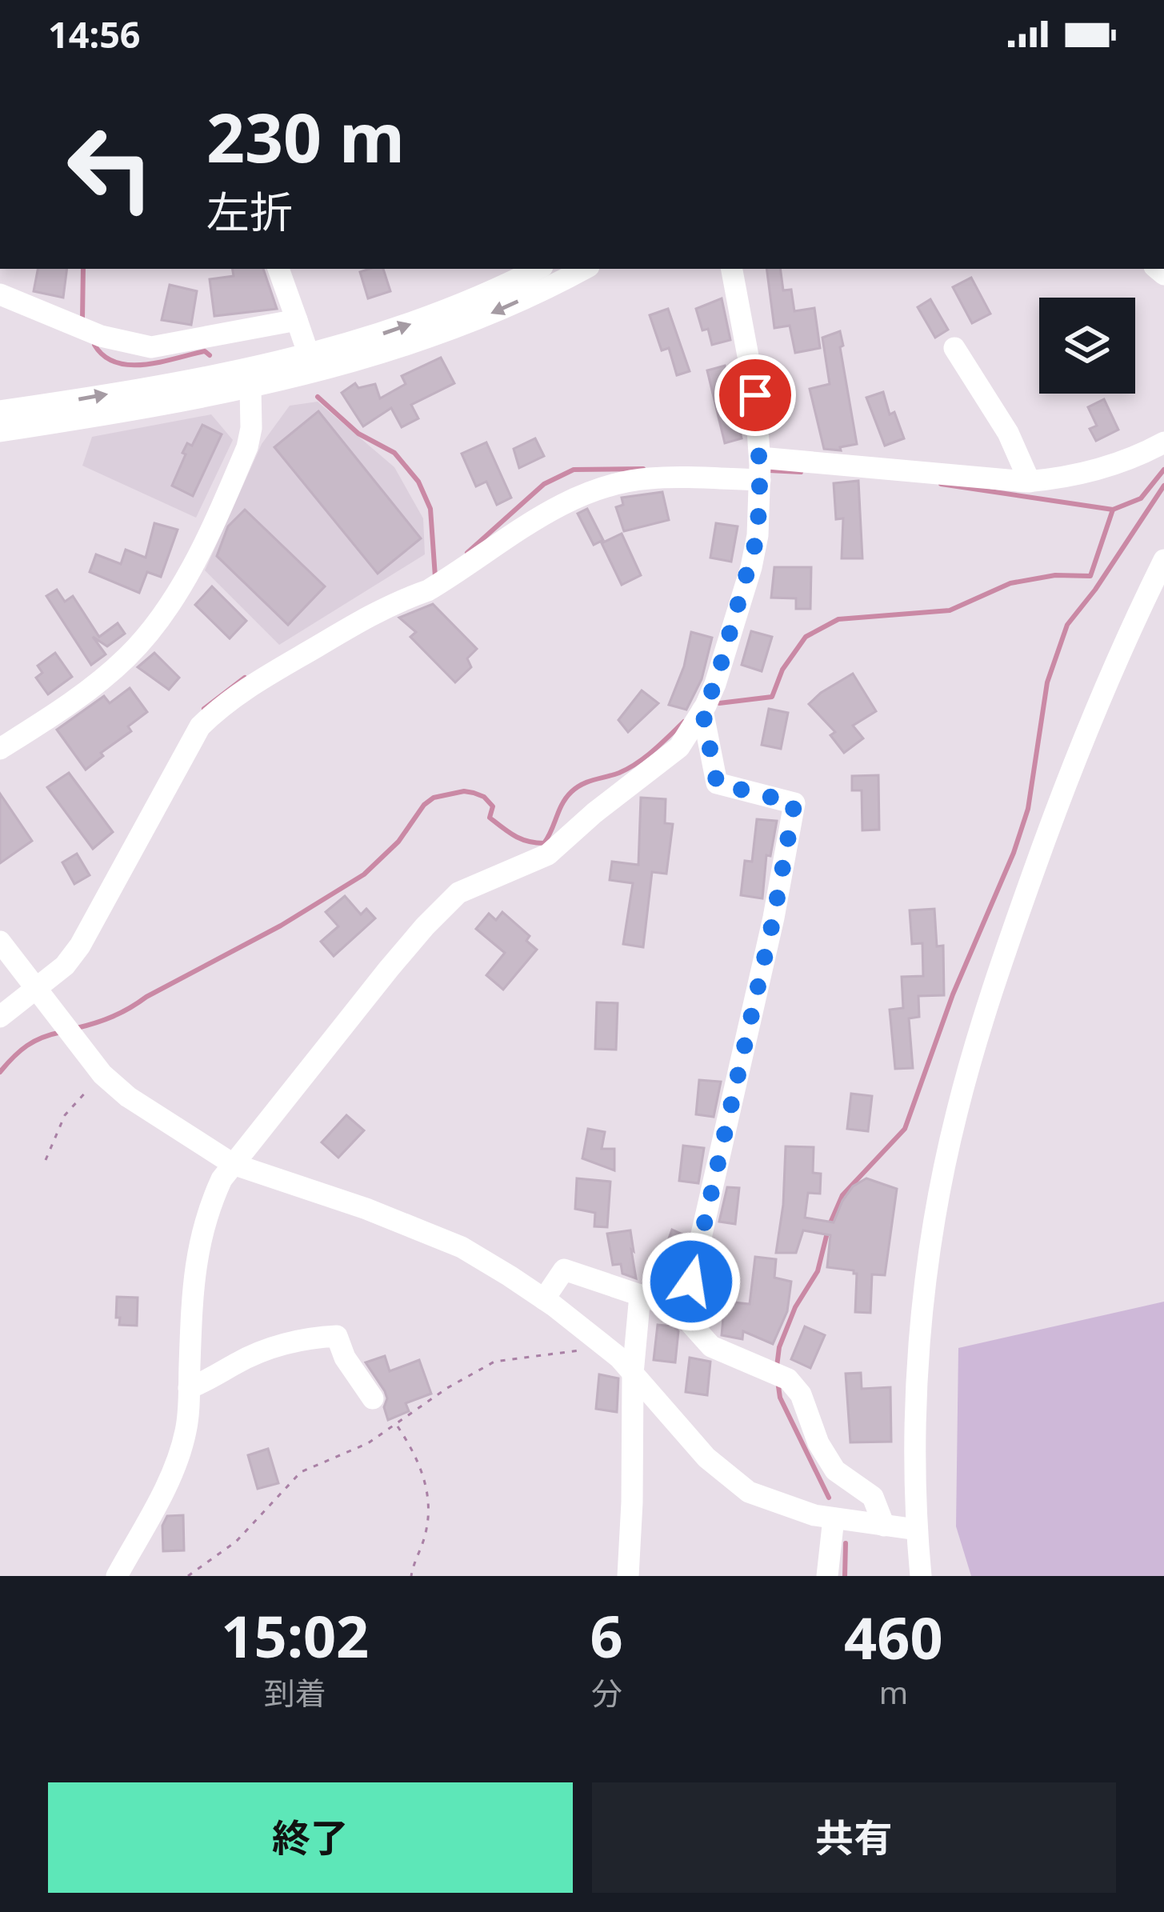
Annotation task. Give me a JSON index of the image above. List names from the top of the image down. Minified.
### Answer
{"page":{"status":"14:56","turn":["230 m","左折"],"eta":["15:02","到着","6","分","460","m"],"buttons":["終了","共有"]}}
